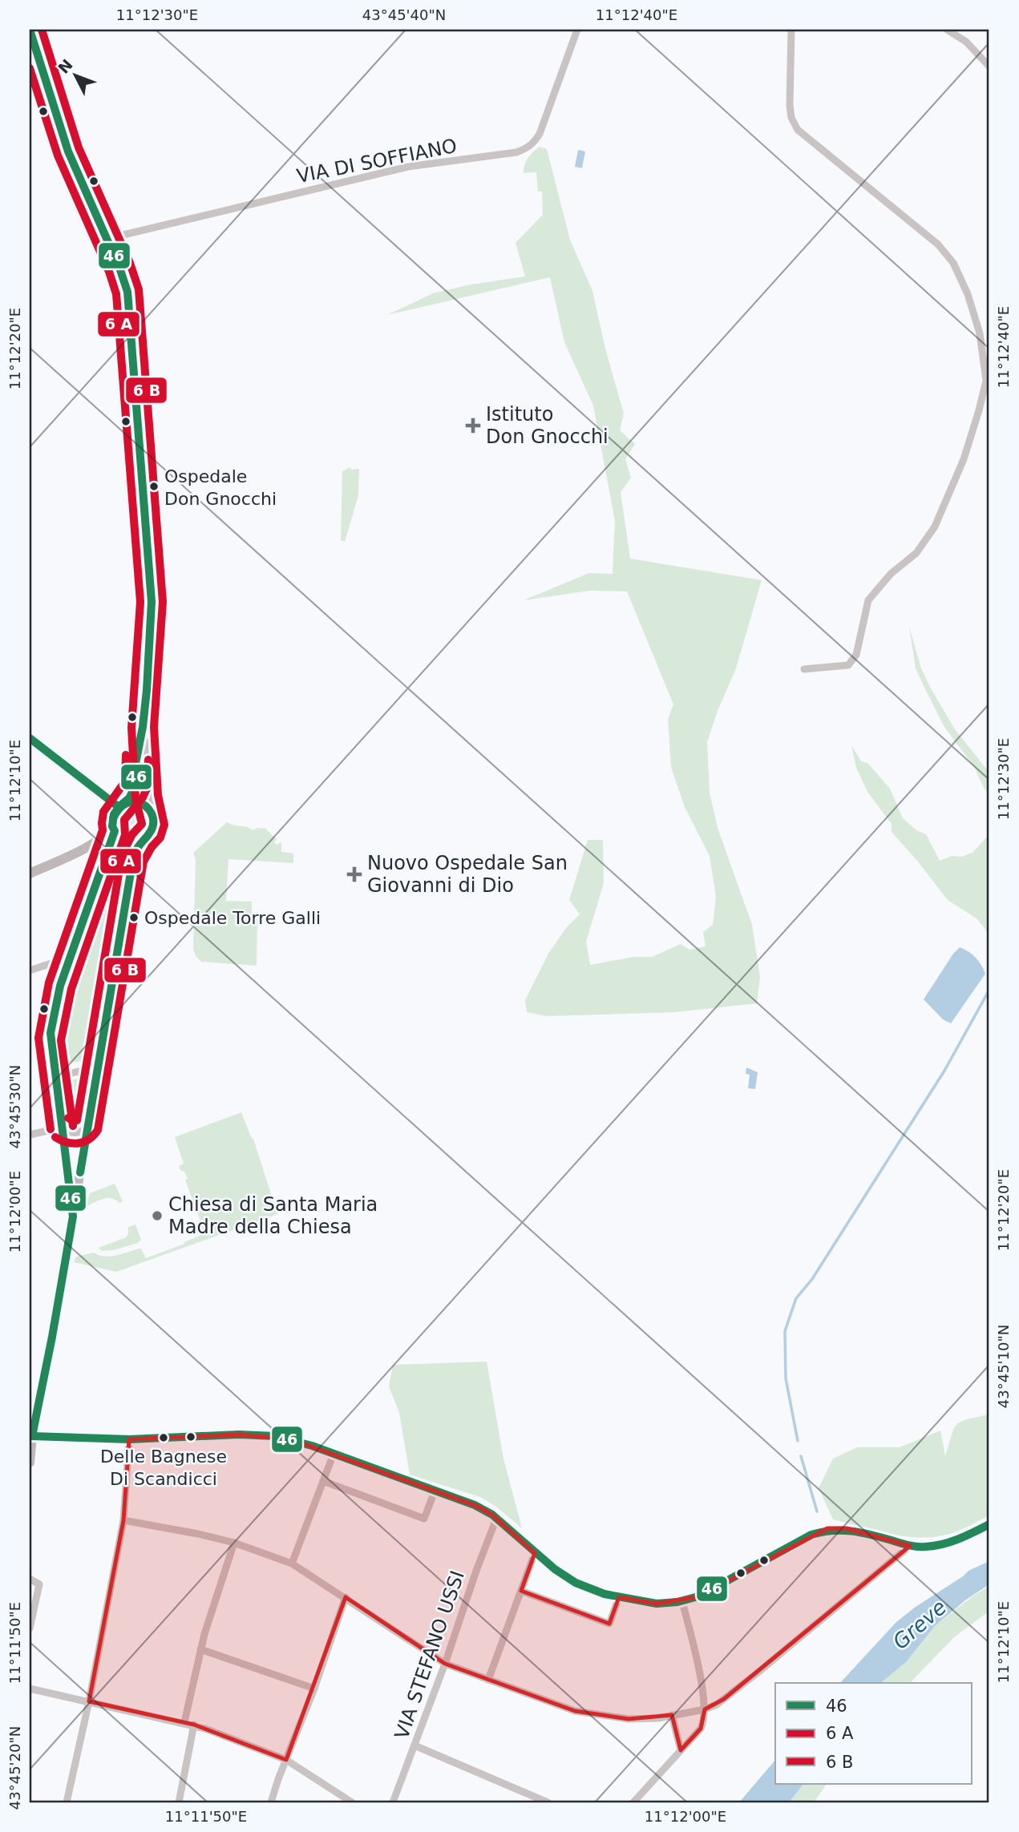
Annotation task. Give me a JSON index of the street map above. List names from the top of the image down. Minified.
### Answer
{"streets":{"street":["VIA DI SOFFIANO","VIA STEFANO USSI"]},"water":["Greve"],"places":{"health":["Istituto Don Gnocchi","Nuovo Ospedale San Giovanni di Dio"],"other":["Ospedale Don Gnocchi","Ospedale Torre Galli","Chiesa di Santa Maria Madre della Chiesa","Delle Bagnese Di Scandicci"]},"lines":["transit line 46"],"legend":["46","6 A","6 B"],"north":"top left","coordinates":["11°12'30\"E","43°45'40\"N","11°12'40\"E","11°12'20\"E","11°12'10\"E","43°45'30\"N","11°12'00\"E","43°45'10\"N","11°11'50\"E","43°45'20\"N"]}
